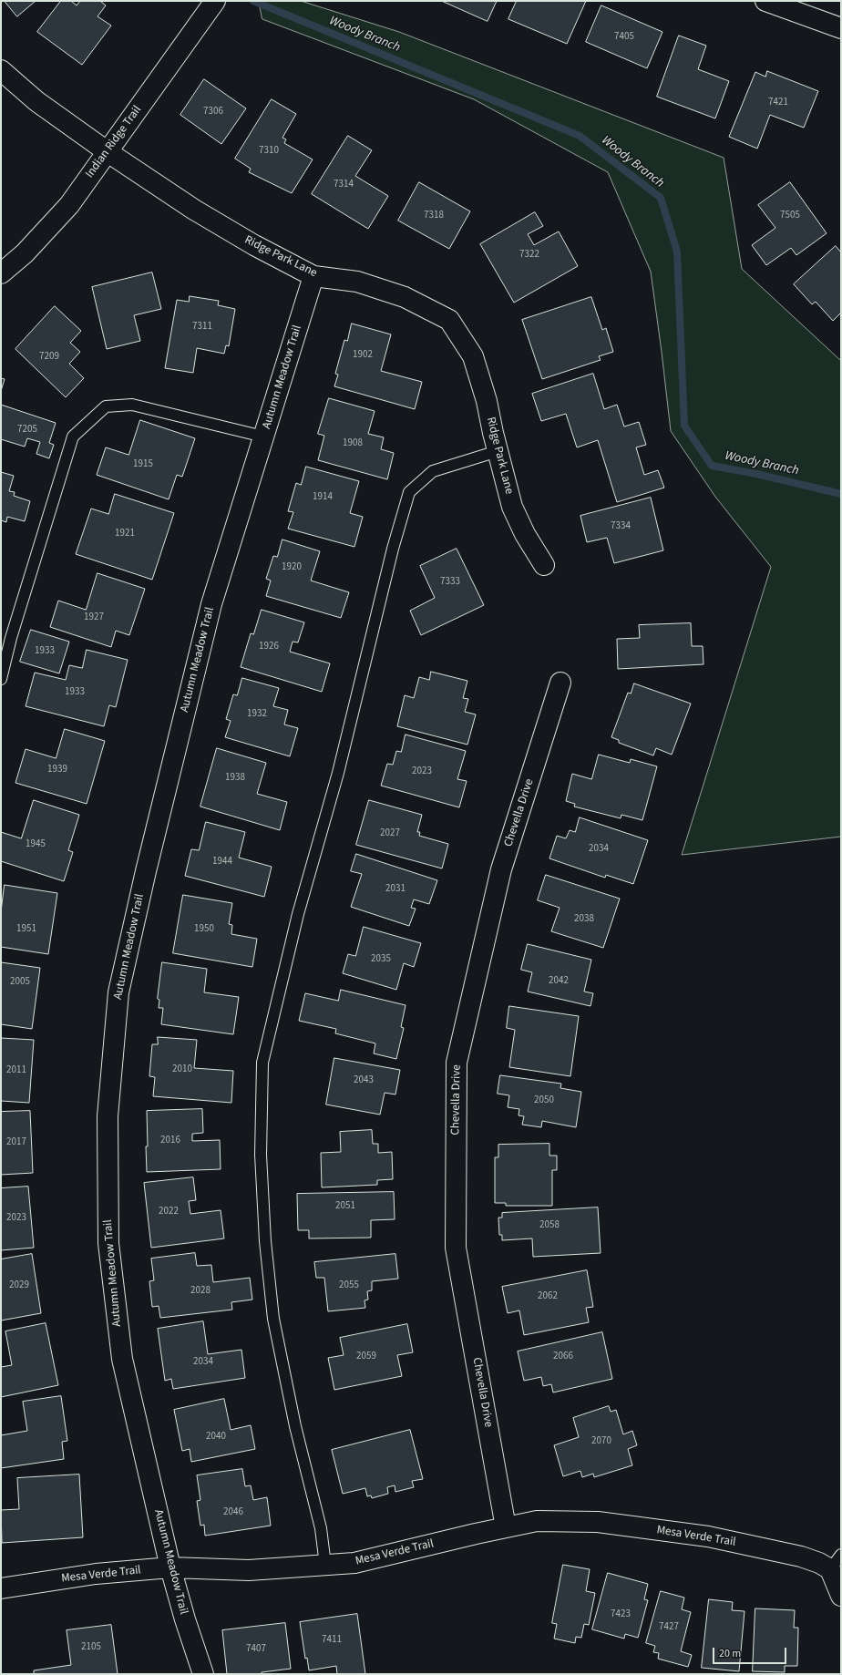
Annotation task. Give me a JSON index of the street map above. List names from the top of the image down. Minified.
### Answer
{"streets":{"street":["Indian Ridge Trail","Ridge Park Lane","Autumn Meadow Trail","Chevella Drive","Mesa Verde Trail"]},"crossings":[["Indian Ridge Trail","Ridge Park Lane"],["Ridge Park Lane","Autumn Meadow Trail"],["Autumn Meadow Trail","Mesa Verde Trail"],["Chevella Drive","Mesa Verde Trail"]],"water":["Woody Branch"],"house_numbers":["7405","7421","7306","7310","7314","7318","7505","7322","7311","1902","7209","7205","1908","1915","1914","7334","1921","1920","7333","1927","1926","1933","1933","1932","1939","2023","1938","2027","1945","2034","1944","2031","2038","1951","1950","2035","2042","2005","2010","2011","2043","2050","2016","2017","2051","2022","2023","2058","2029","2055","2028","2062","2059","2066","2034","2040","2070","2046","7423","7427","7411","2105","7407"],"scale_bar":"20 m"}
